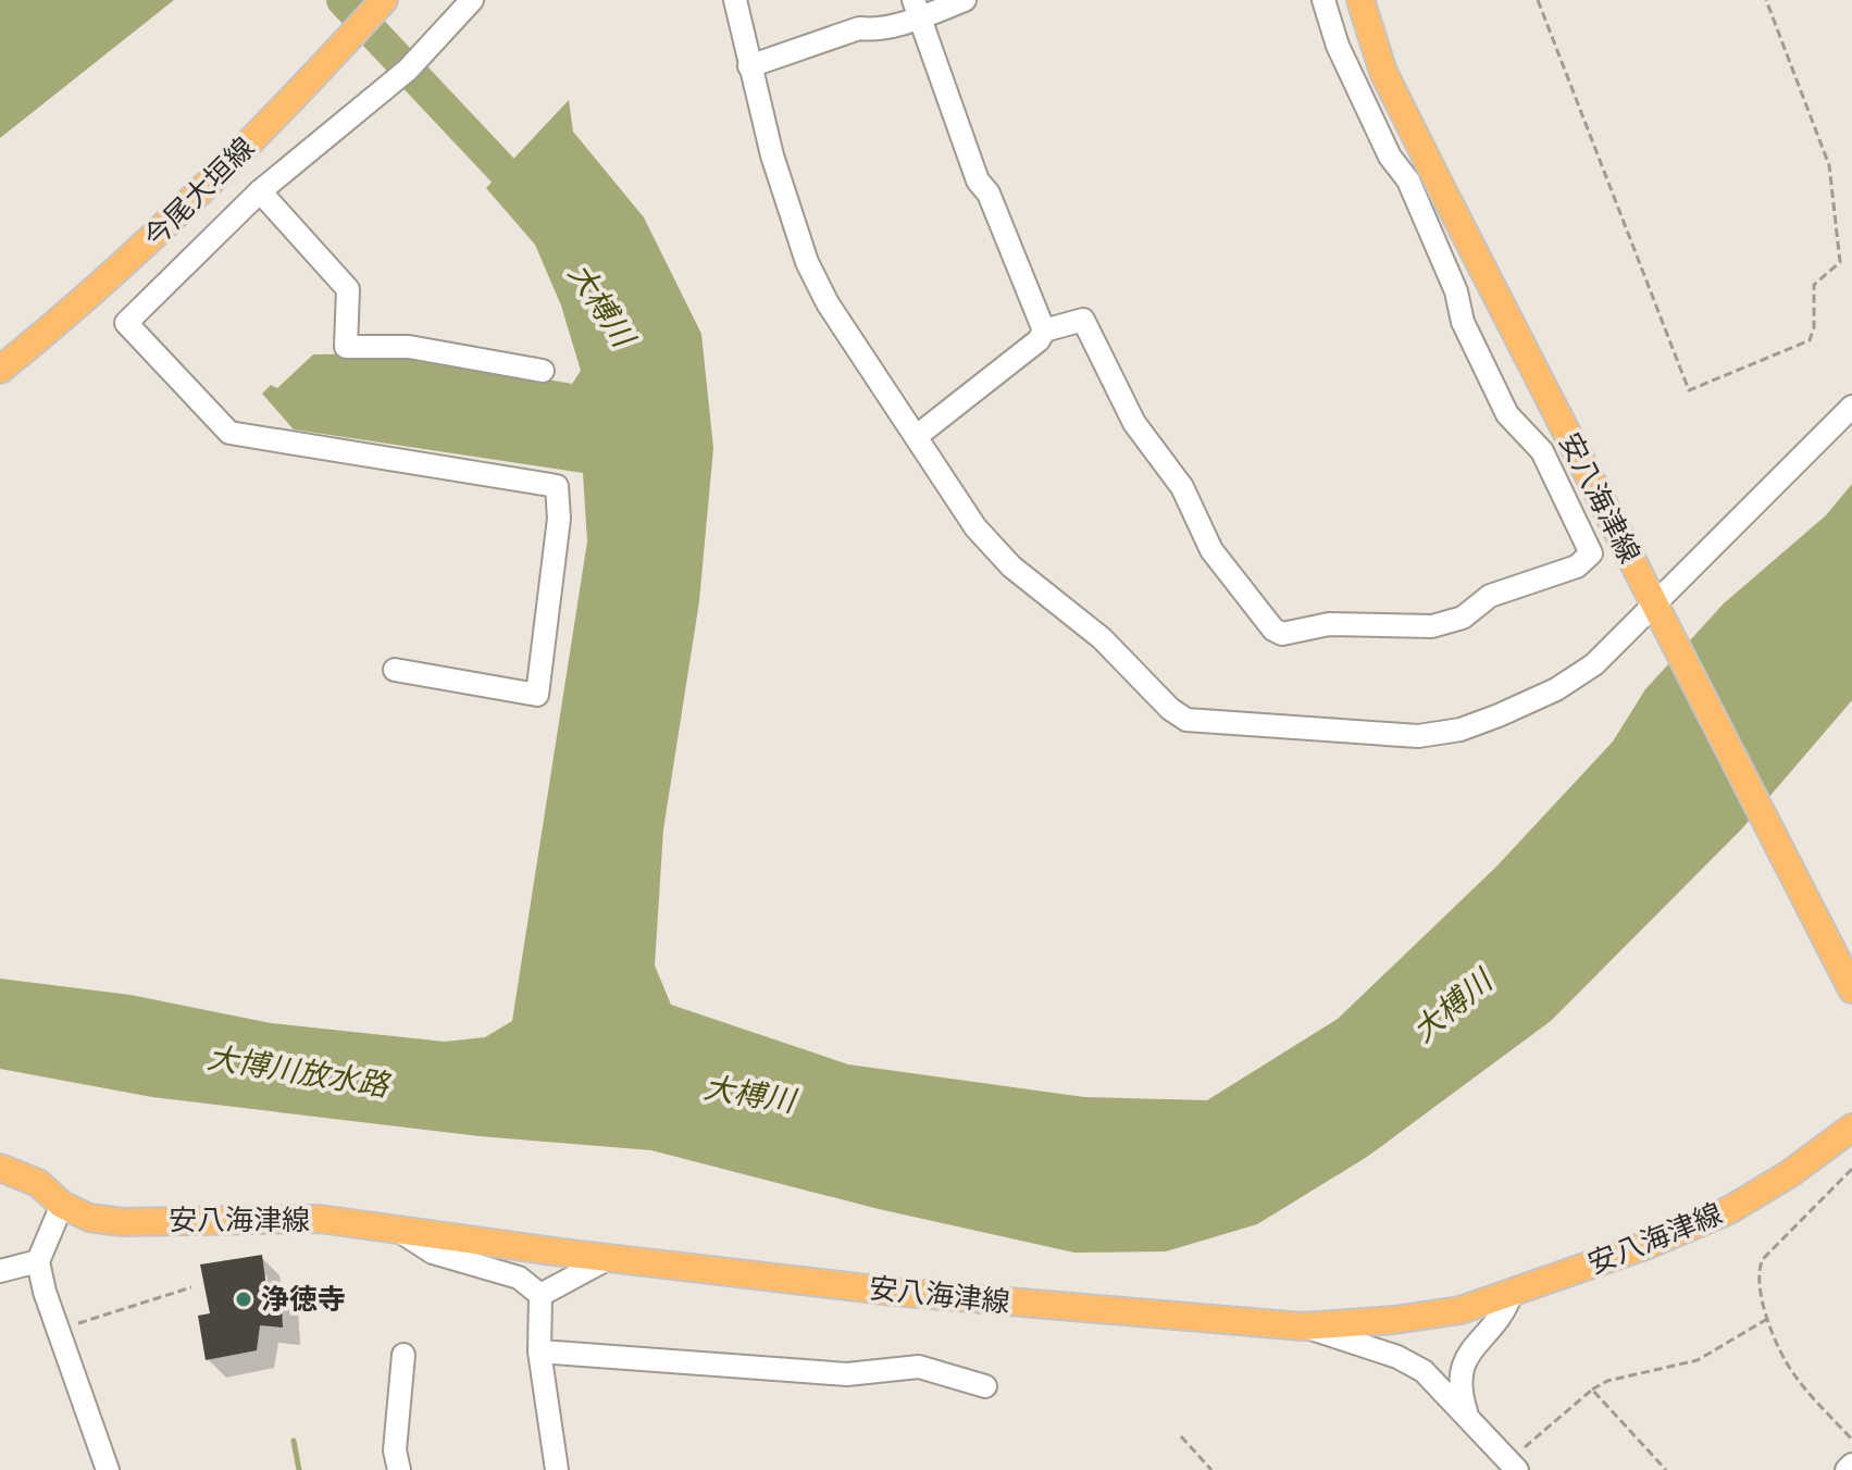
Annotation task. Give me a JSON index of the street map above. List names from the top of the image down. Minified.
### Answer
{"streets":{"main road":["今尾大垣線","安八海津線"]},"water":["大榑川","大博川放水路"],"places":["浄徳寺"]}
